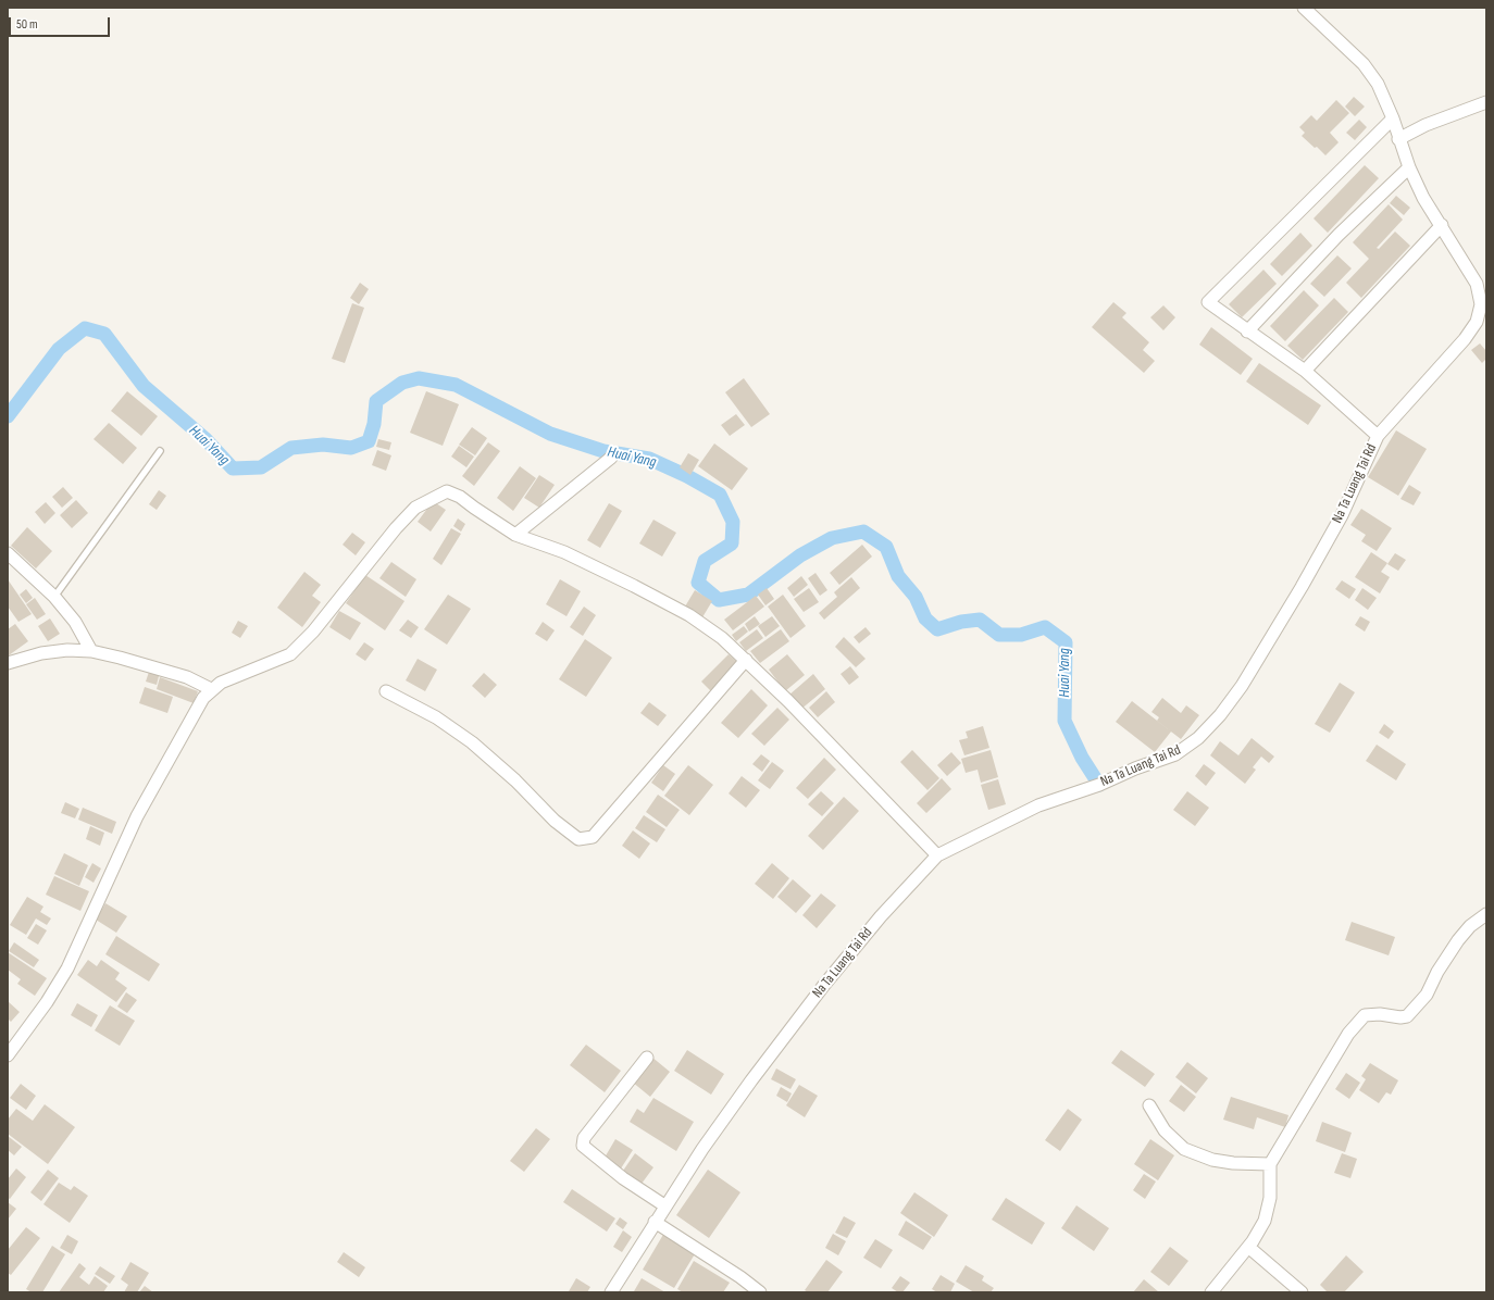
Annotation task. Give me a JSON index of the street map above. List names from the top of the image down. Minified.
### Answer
{"streets":{"street":["Na Ta Luang Tai Rd"]},"water":["Huai Yang"],"scale_bar":"50 m"}
